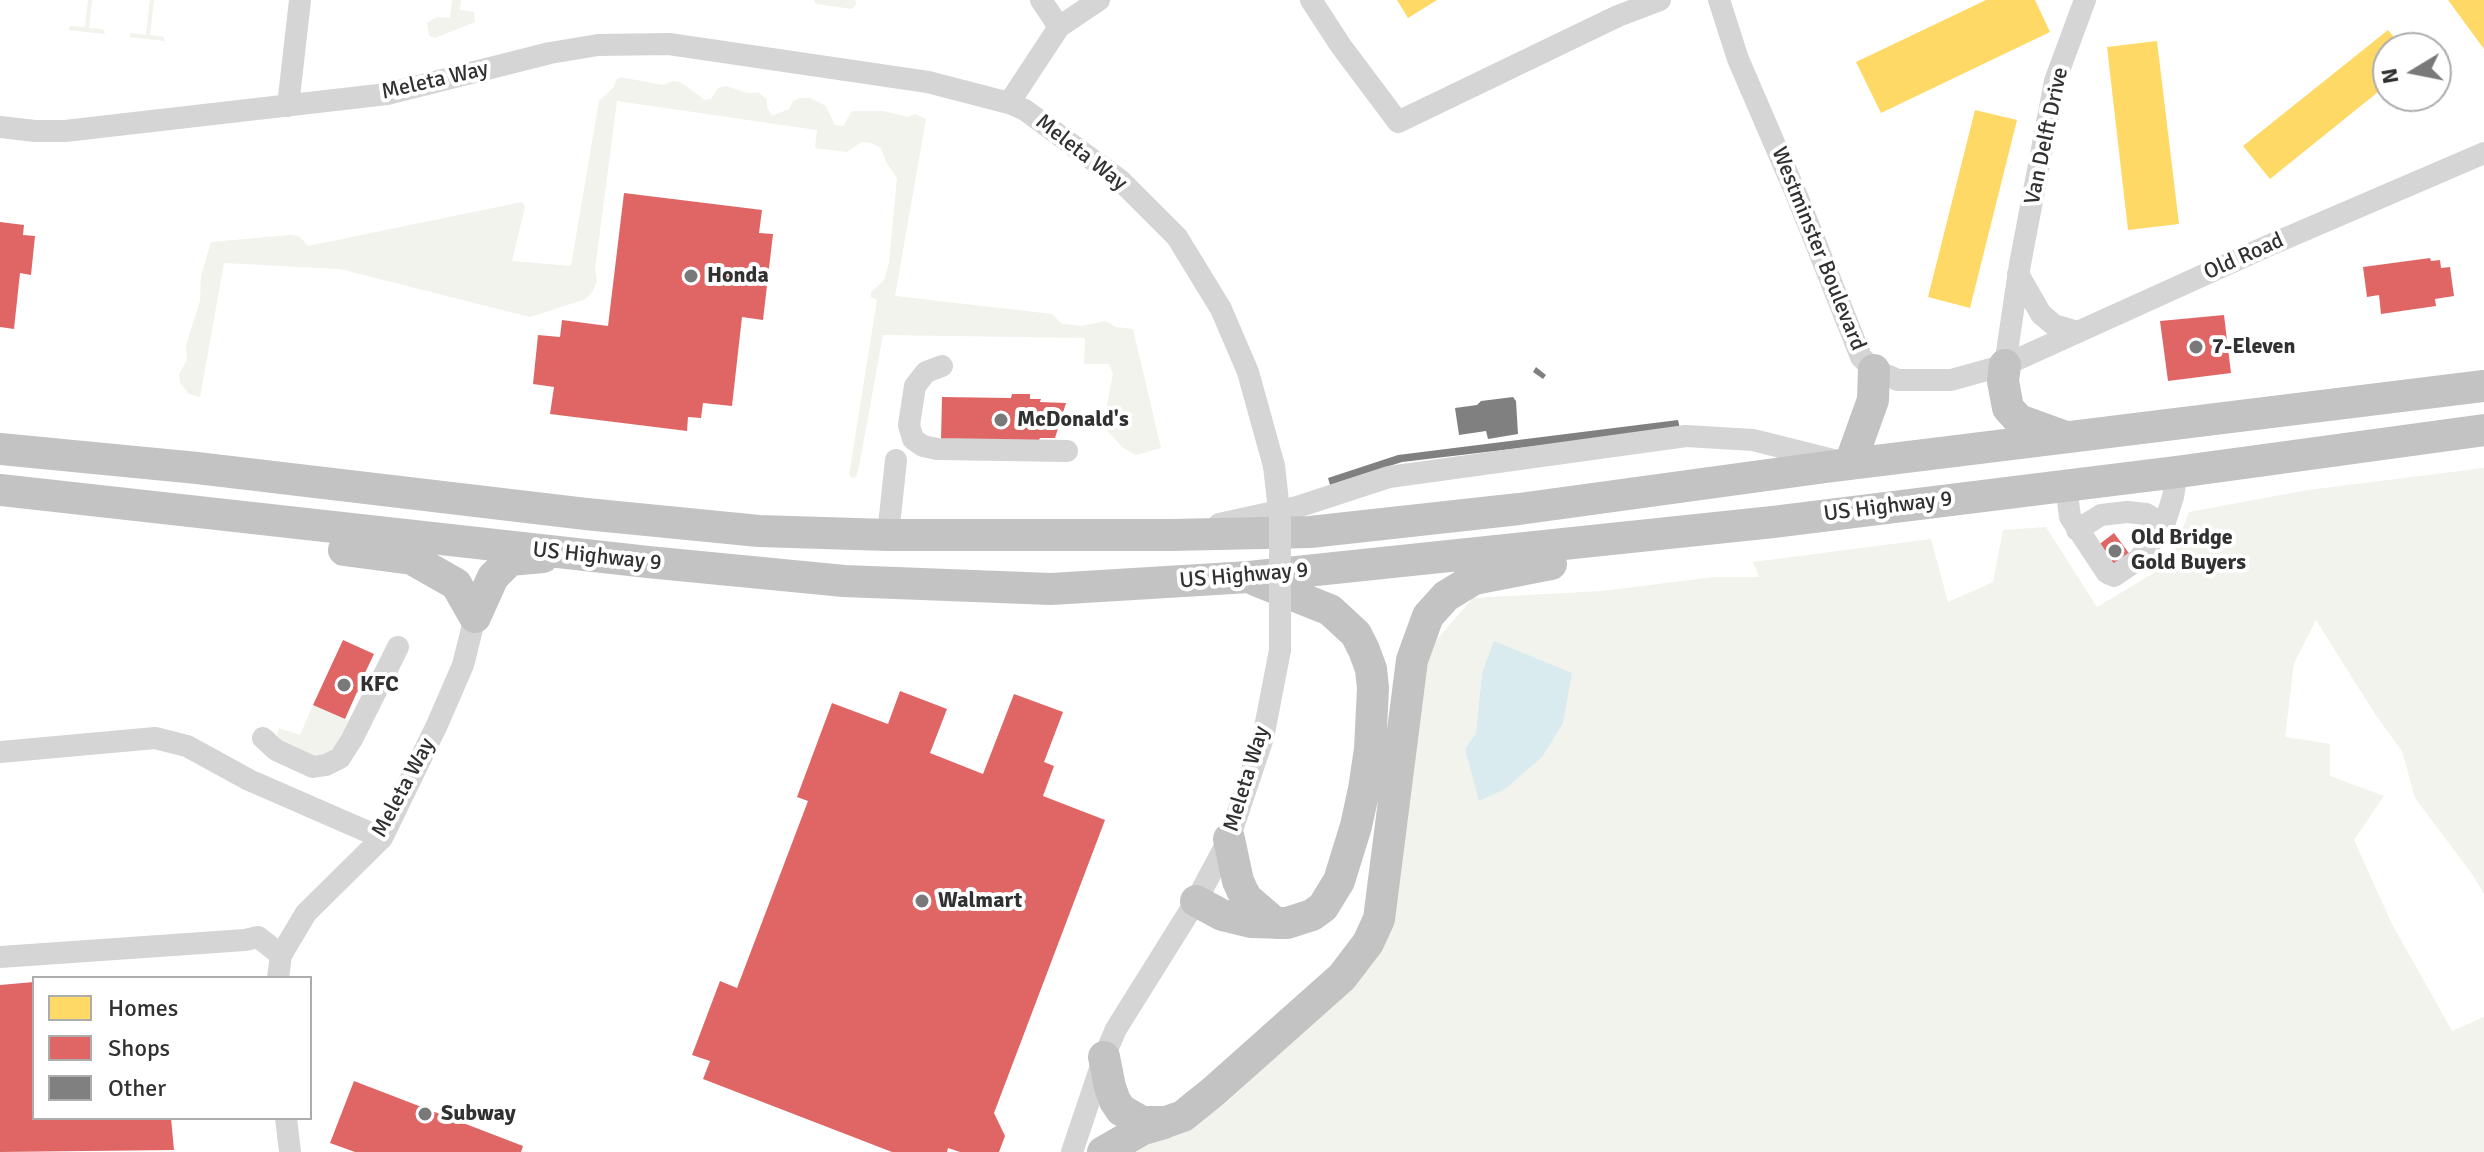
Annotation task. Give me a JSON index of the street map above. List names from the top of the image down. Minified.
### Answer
{"streets":{"highway":["US Highway 9"],"street":["Meleta Way","Van Delft Drive","Westminster Boulevard","Old Road"]},"crossings":[["Van Delft Drive","Westminster Boulevard"],["Van Delft Drive","Old Road"],["Westminster Boulevard","Old Road"]],"places":["Honda","7-Eleven","McDonald's","Old Bridge Gold Buyers","KFC","Walmart","Subway"],"legend":["Homes","Shops","Other"],"north":"left"}
